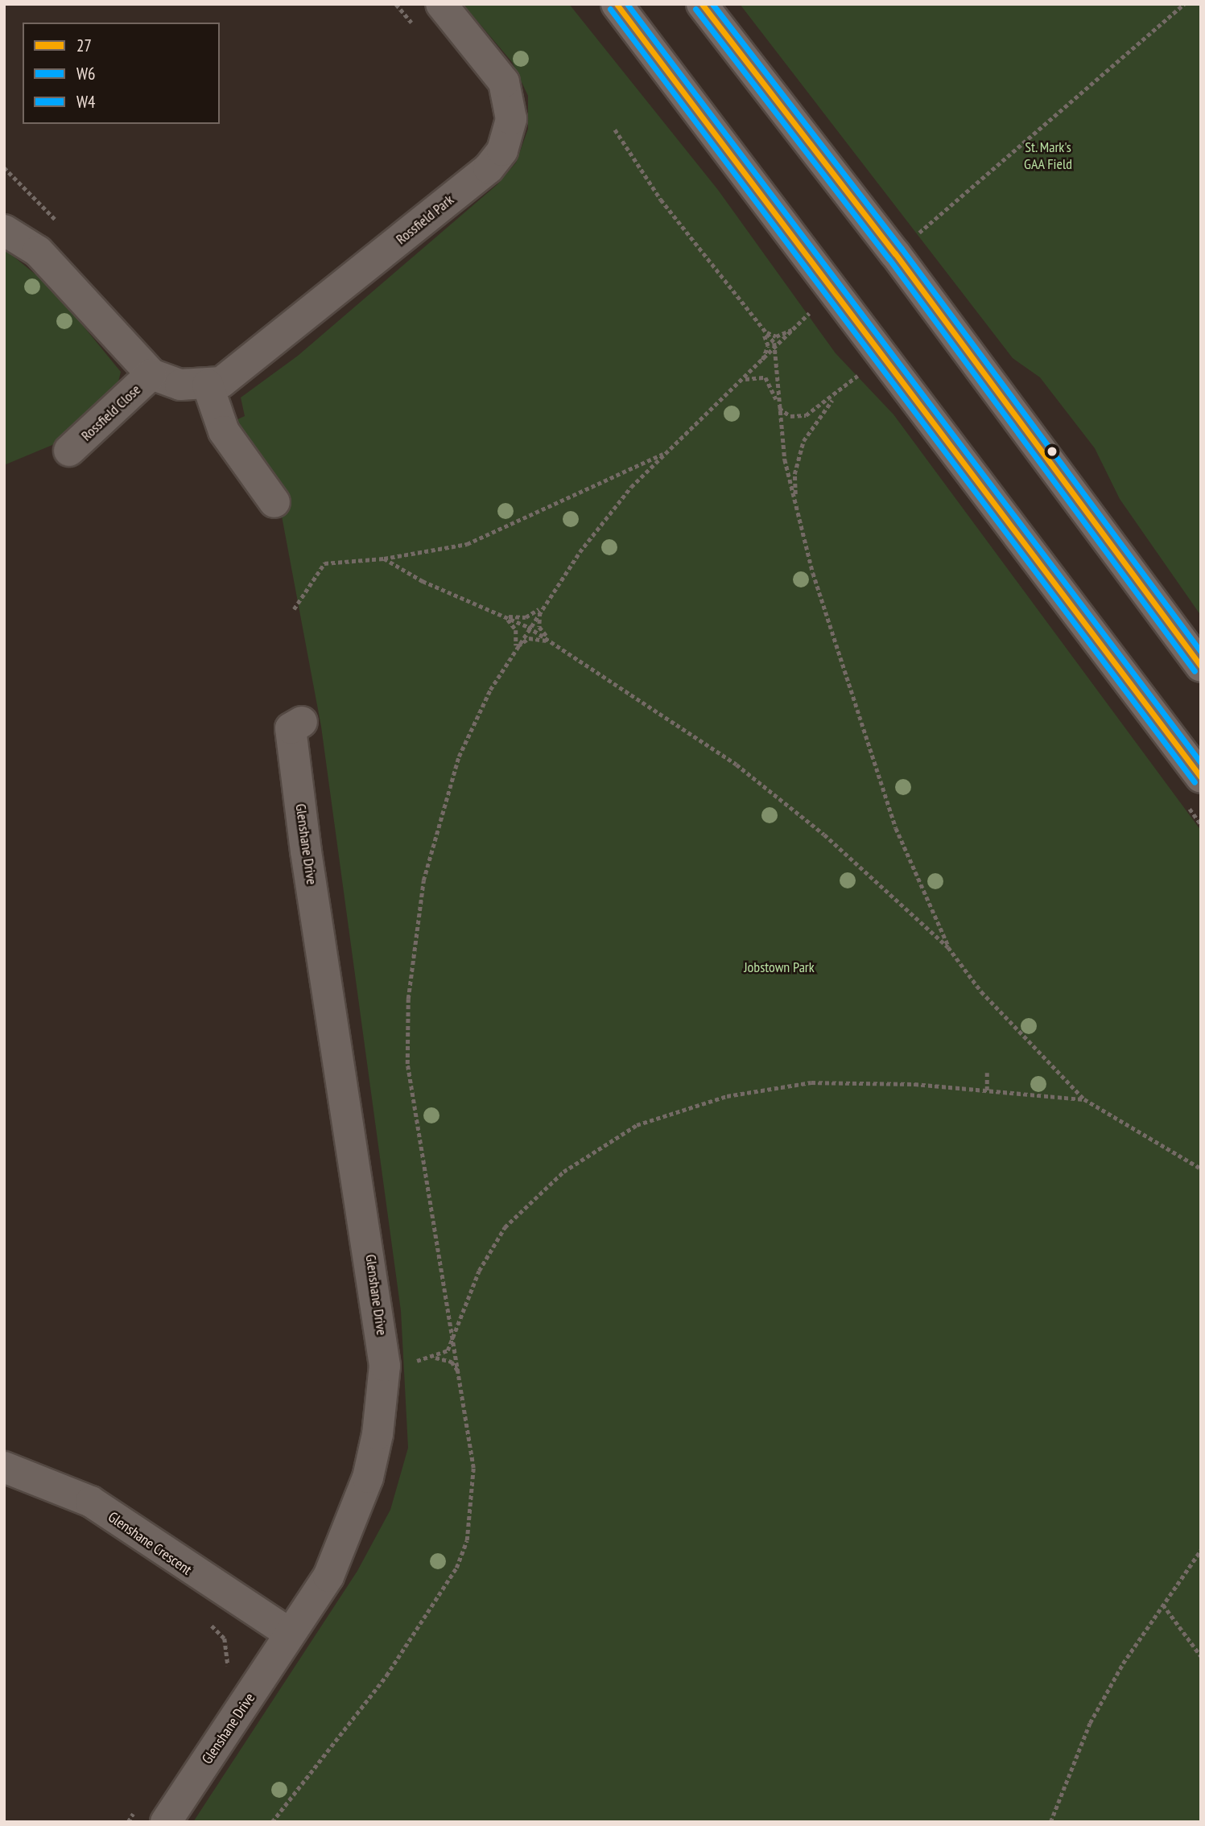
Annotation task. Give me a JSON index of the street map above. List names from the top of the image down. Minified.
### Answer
{"streets":{"street":["Rossfield Park","Rossfield Close","Glenshane Drive","Glenshane Crescent"]},"crossings":[["Rossfield Park","Rossfield Close"],["Glenshane Drive","Glenshane Crescent"]],"parks":["St. Mark's GAA Field","Jobstown Park"],"lines":["transit line 27","transit line W4","transit line W6"],"legend":["27","W6","W4"]}
